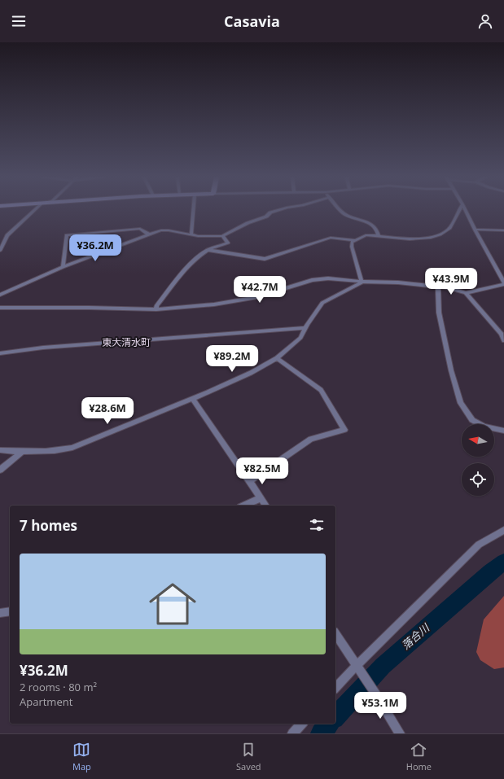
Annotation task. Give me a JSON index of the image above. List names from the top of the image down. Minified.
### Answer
{"districts":["東大清水町"],"water":["落合川"],"north":"left","page":{"header":"Casavia","price":["¥36.2M","¥43.9M","¥42.7M","¥89.2M","¥28.6M","¥82.5M","¥53.1M"],"heading":"7 homes","list":[{"name":"¥36.2M","note":"2 rooms · 80 m² · Apartment"}],"tabs":["Map","Saved","Home"]}}
